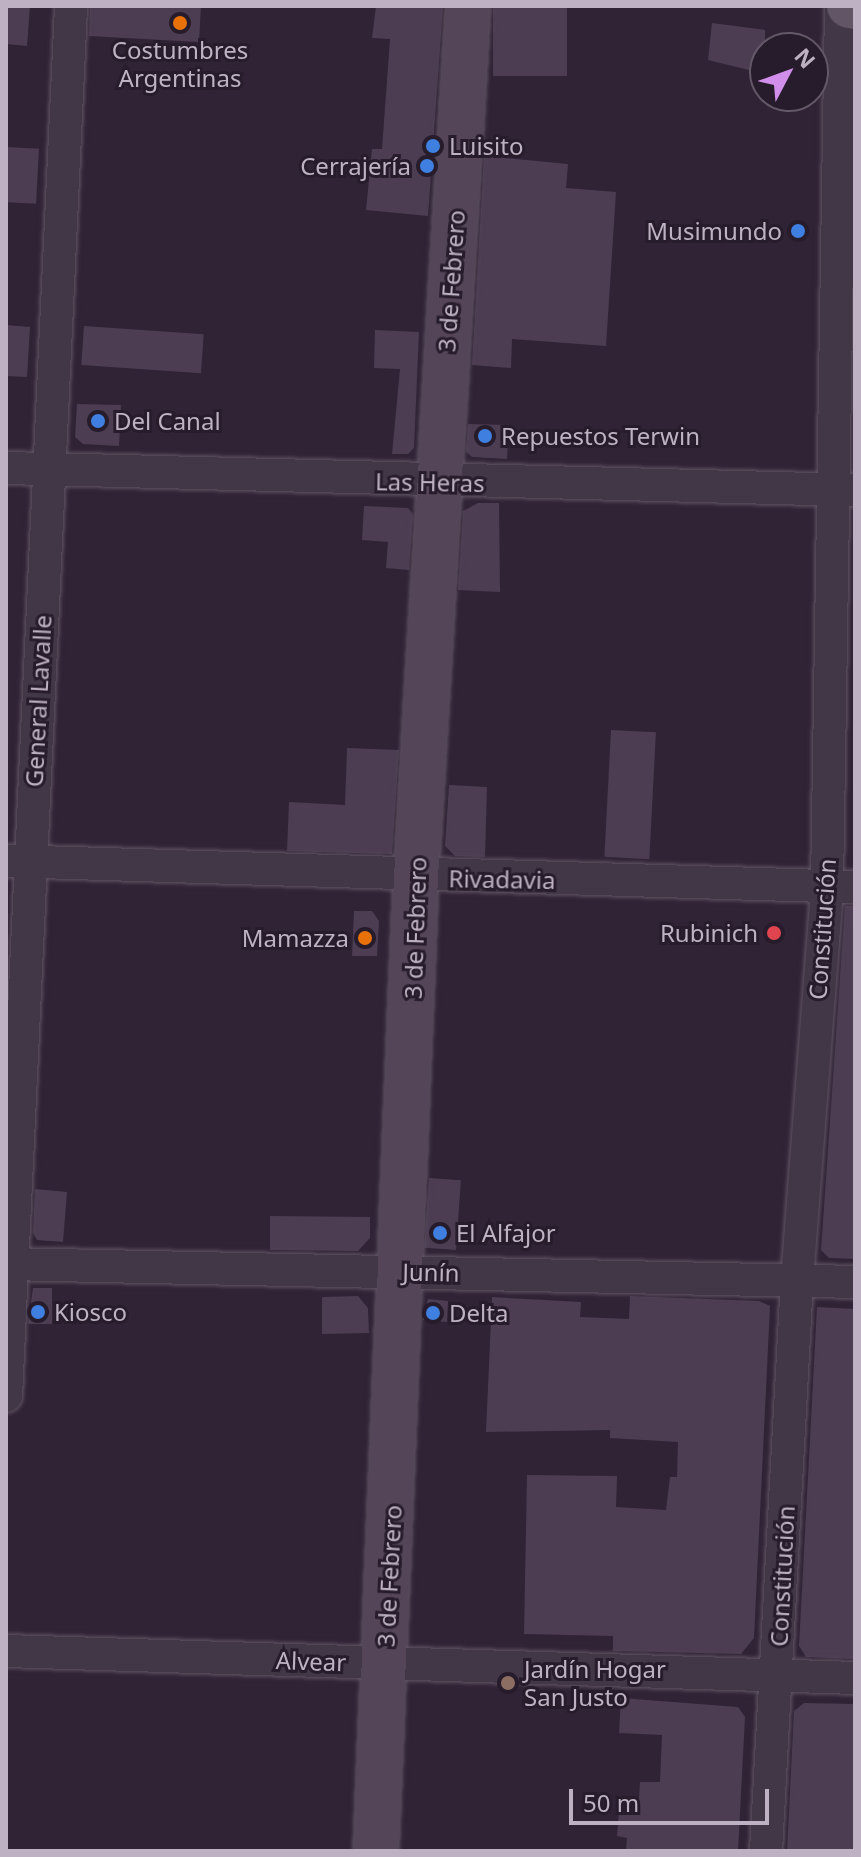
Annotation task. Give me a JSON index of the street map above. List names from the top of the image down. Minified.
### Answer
{"streets":{"street":["3 de Febrero","Las Heras","General Lavalle","Rivadavia","Constitución","Junín","Alvear"]},"crossings":[["3 de Febrero","Las Heras"],["3 de Febrero","Rivadavia"],["3 de Febrero","Junín"],["3 de Febrero","Alvear"],["Las Heras","General Lavalle"],["Las Heras","Constitución"],["General Lavalle","Rivadavia"],["General Lavalle","Junín"],["Rivadavia","Constitución"],["Constitución","Junín"],["Constitución","Alvear"]],"places":["Costumbres Argentinas","Luisito","Cerrajería","Musimundo","Del Canal","Repuestos Terwin","Rubinich","Mamazza","El Alfajor","Kiosco","Delta","Jardín Hogar San Justo"],"scale_bar":"50 m","north":"top right"}
